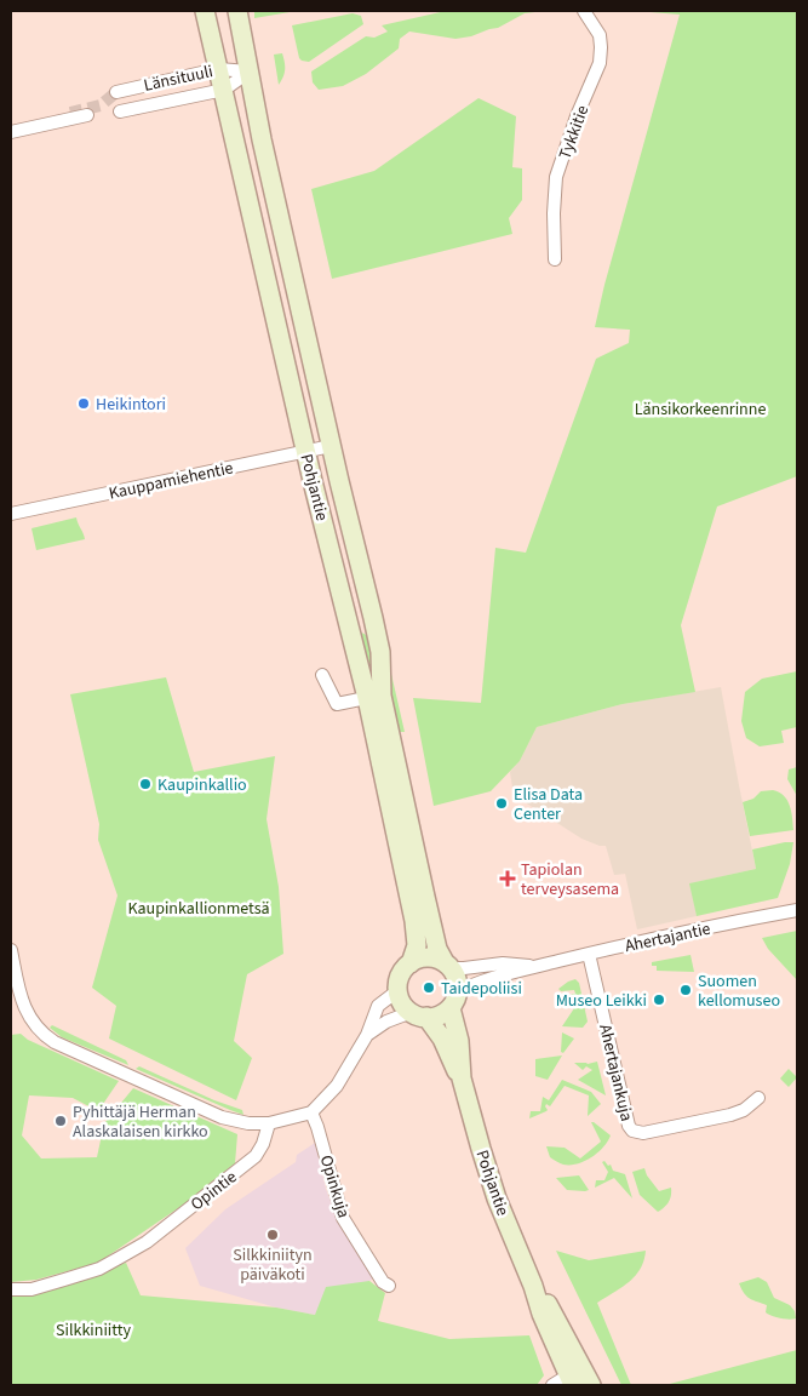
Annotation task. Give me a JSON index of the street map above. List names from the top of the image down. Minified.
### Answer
{"streets":{"main road":["Pohjantie"],"street":["Länsituuli","Tykkitie","Kauppamiehentie","Ahertajantie","Ahertajankuja","Opinkuja","Opintie"]},"crossings":[["Länsituuli","Pohjantie"],["Kauppamiehentie","Pohjantie"],["Pohjantie","Ahertajantie"],["Ahertajantie","Ahertajankuja"]],"parks":["Länsikorkeenrinne","Kaupinkallionmetsä","Silkkiniitty"],"places":{"other":["Heikintori","Kaupinkallio","Elisa Data Center","Taidepoliisi","Suomen kellomuseo","Museo Leikki","Pyhittäjä Herman Alaskalaisen kirkko","Silkkiniityn päiväkoti"],"health":["Tapiolan terveysasema"]}}
